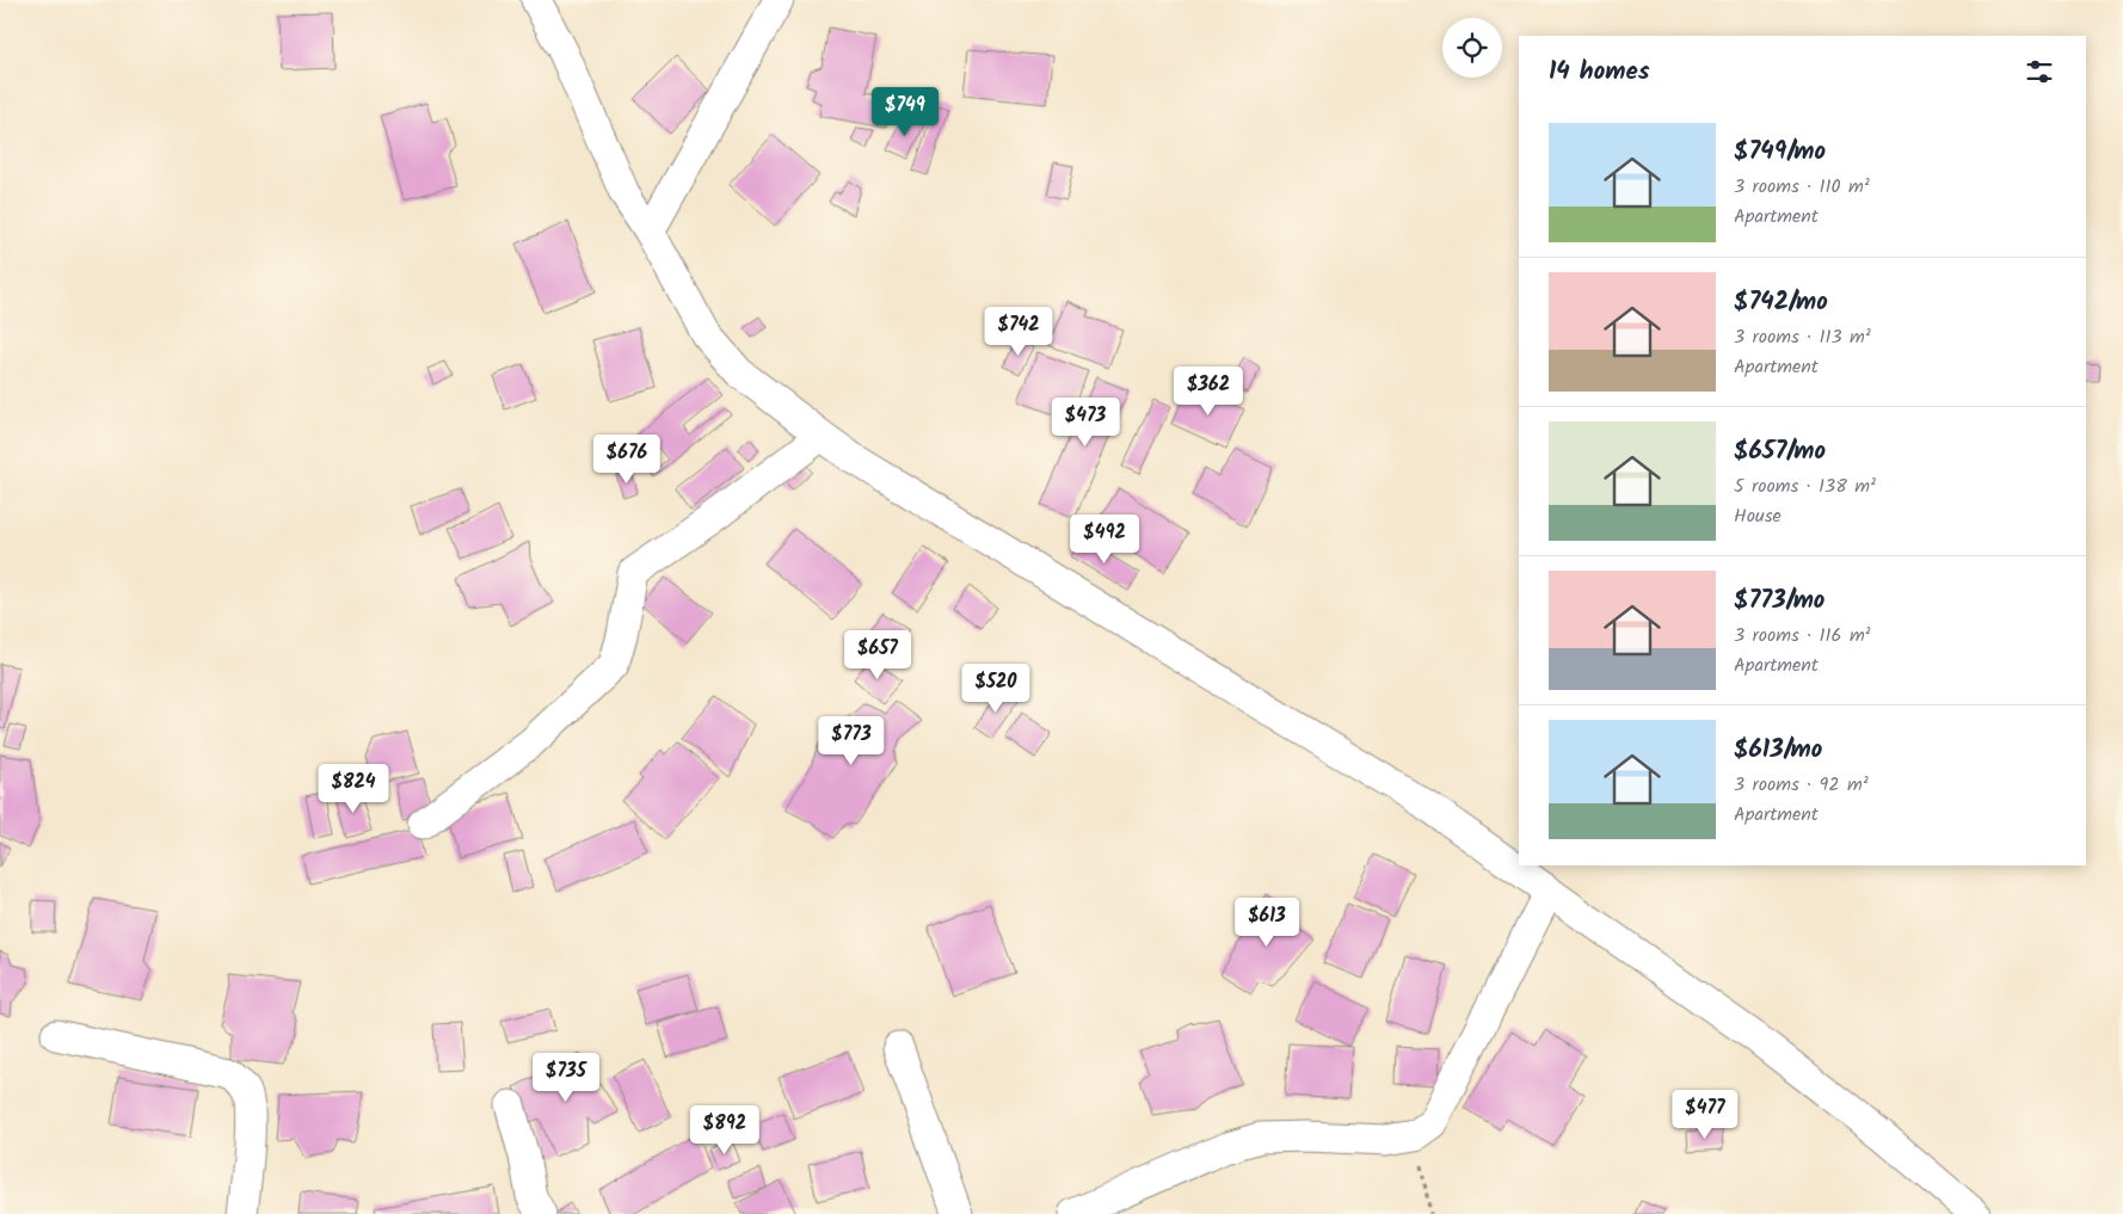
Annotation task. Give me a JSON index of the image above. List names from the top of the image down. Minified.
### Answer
{"page":{"heading":"14 homes","price":["$749","$742","$362","$473","$676","$492","$657","$520","$773","$824","$613","$735","$477","$892"],"list":[{"name":"$749/mo","note":"3 rooms · 110 m² · Apartment"},{"name":"$742/mo","note":"3 rooms · 113 m² · Apartment"},{"name":"$657/mo","note":"5 rooms · 138 m² · House"},{"name":"$773/mo","note":"3 rooms · 116 m² · Apartment"},{"name":"$613/mo","note":"3 rooms · 92 m² · Apartment"}]}}
